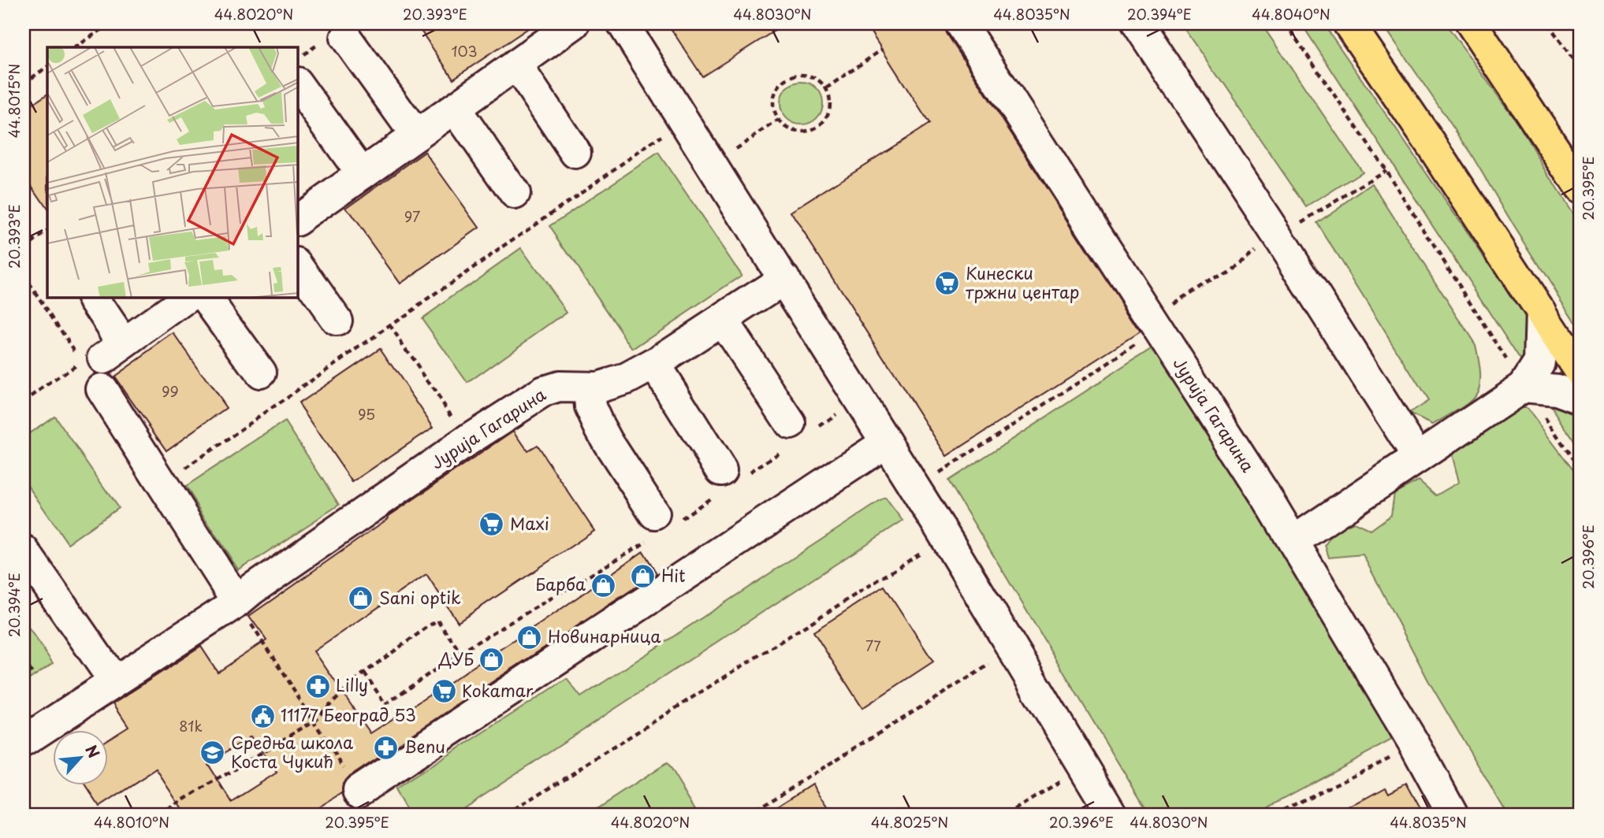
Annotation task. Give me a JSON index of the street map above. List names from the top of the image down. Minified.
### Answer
{"streets":{"street":["Јурија Гагарина"]},"places":{"supermarket":["Кинески тржни центар","Maxi","Kokamar"],"shop":["Hit","Барба","Sani optik","Новинарница","ДУБ"],"pharmacy":["Lilly","Benu"],"public building":["11177 Београд 53"],"school or university":["Средња школа Коста Чукић"]},"house_numbers":["103","97","99","95","77","81k"],"north":"top right","coordinates":["44.8020°N","20.393°E","44.8030°N","44.8035°N","20.394°E","44.8040°N","44.8015°N","20.395°E","20.396°E","44.8010°N","44.8025°N"]}
